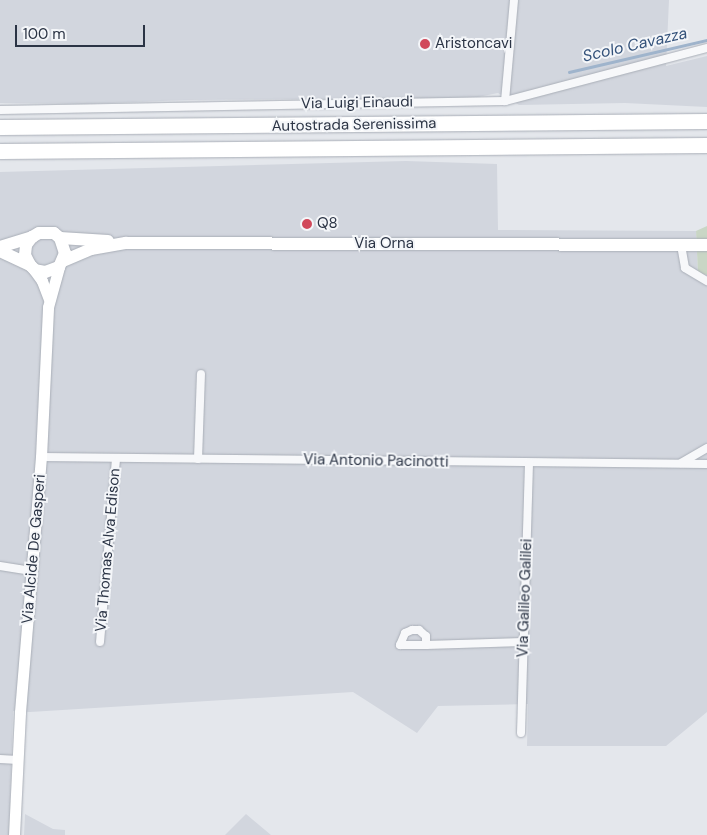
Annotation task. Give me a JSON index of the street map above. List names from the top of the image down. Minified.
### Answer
{"streets":{"highway":["Autostrada Serenissima"],"main road":["Via Orna","Via Alcide De Gasperi"],"street":["Via Luigi Einaudi","Via Antonio Pacinotti","Via Thomas Alva Edison","Via Galileo Galilei"]},"crossings":[["Via Orna","Via Alcide De Gasperi"],["Via Antonio Pacinotti","Via Alcide De Gasperi"],["Via Antonio Pacinotti","Via Thomas Alva Edison"],["Via Antonio Pacinotti","Via Galileo Galilei"]],"water":["Scolo Cavazza"],"places":["Aristoncavi","Q8"],"scale_bar":"100 m"}
